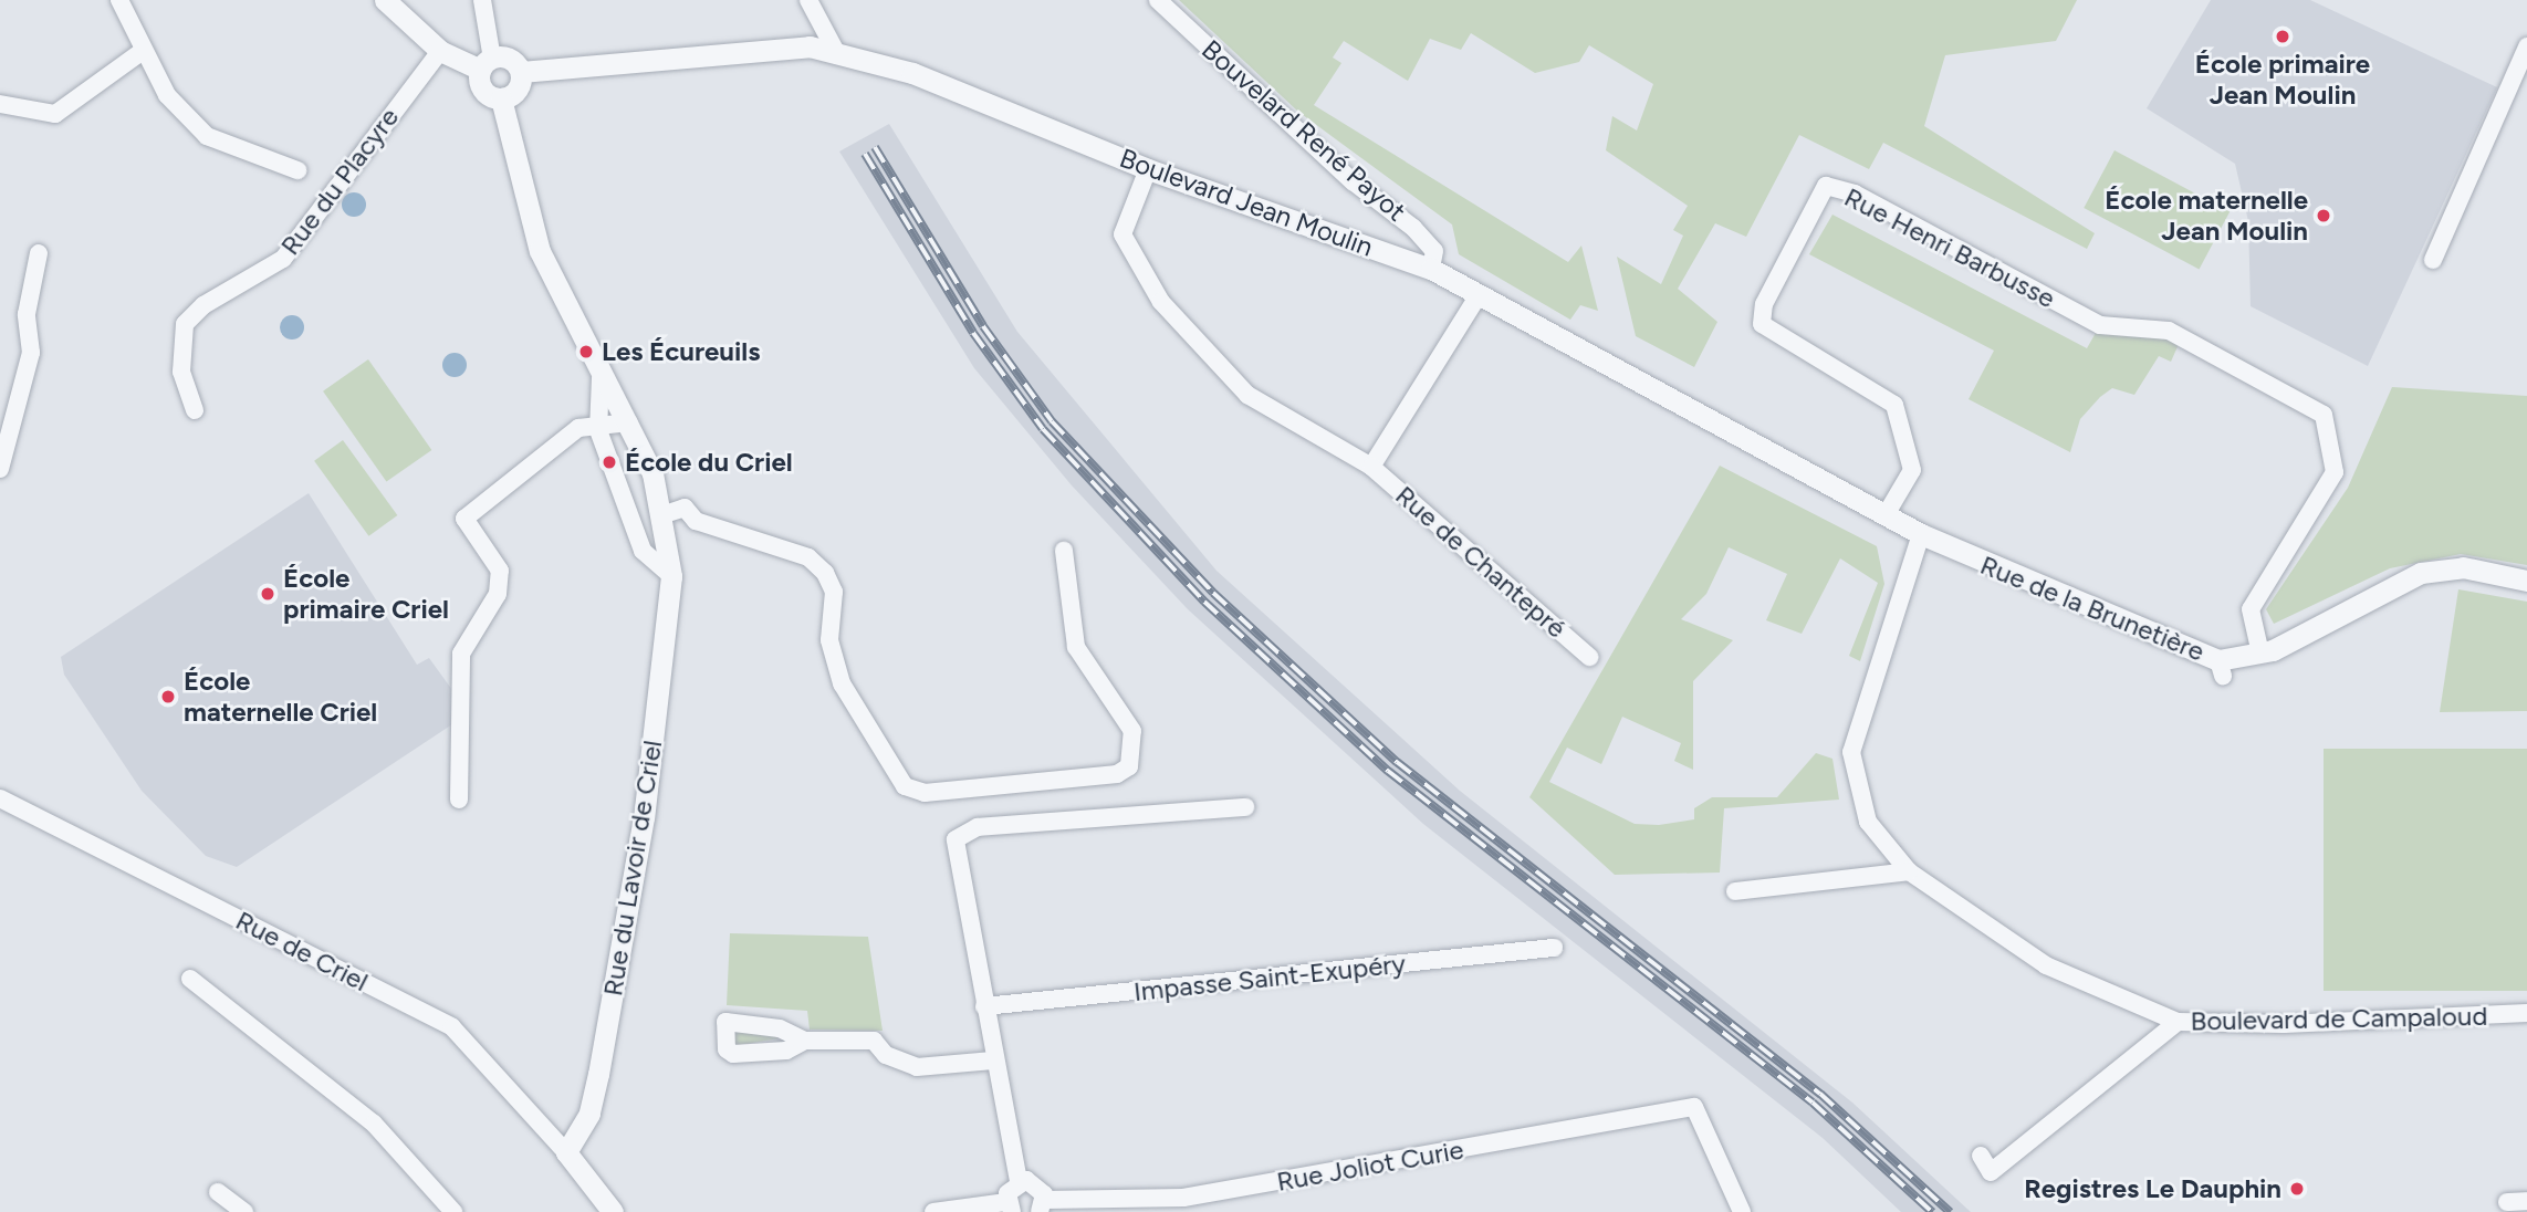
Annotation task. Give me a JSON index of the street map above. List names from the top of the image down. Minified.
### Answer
{"streets":{"street":["Bouvelard René Payot","Rue du Placyre","Boulevard Jean Moulin","Rue Henri Barbusse","Rue de Chantepré","Rue de la Brunetière","Rue du Lavoir de Criel","Rue de Criel","Impasse Saint-Exupéry","Boulevard de Campaloud","Rue Joliot Curie"]},"crossings":[["Bouvelard René Payot","Boulevard Jean Moulin"],["Boulevard Jean Moulin","Rue Henri Barbusse"],["Boulevard Jean Moulin","Rue de Chantepré"],["Boulevard Jean Moulin","Rue de la Brunetière"],["Boulevard Jean Moulin","Rue du Lavoir de Criel"],["Boulevard Jean Moulin","Boulevard de Campaloud"],["Rue Henri Barbusse","Rue de la Brunetière"],["Rue de la Brunetière","Boulevard de Campaloud"],["Rue du Lavoir de Criel","Rue de Criel"]],"places":["École primaire Jean Moulin","École maternelle Jean Moulin","Les Écureuils","École du Criel","École primaire Criel","École maternelle Criel","Registres Le Dauphin"]}
